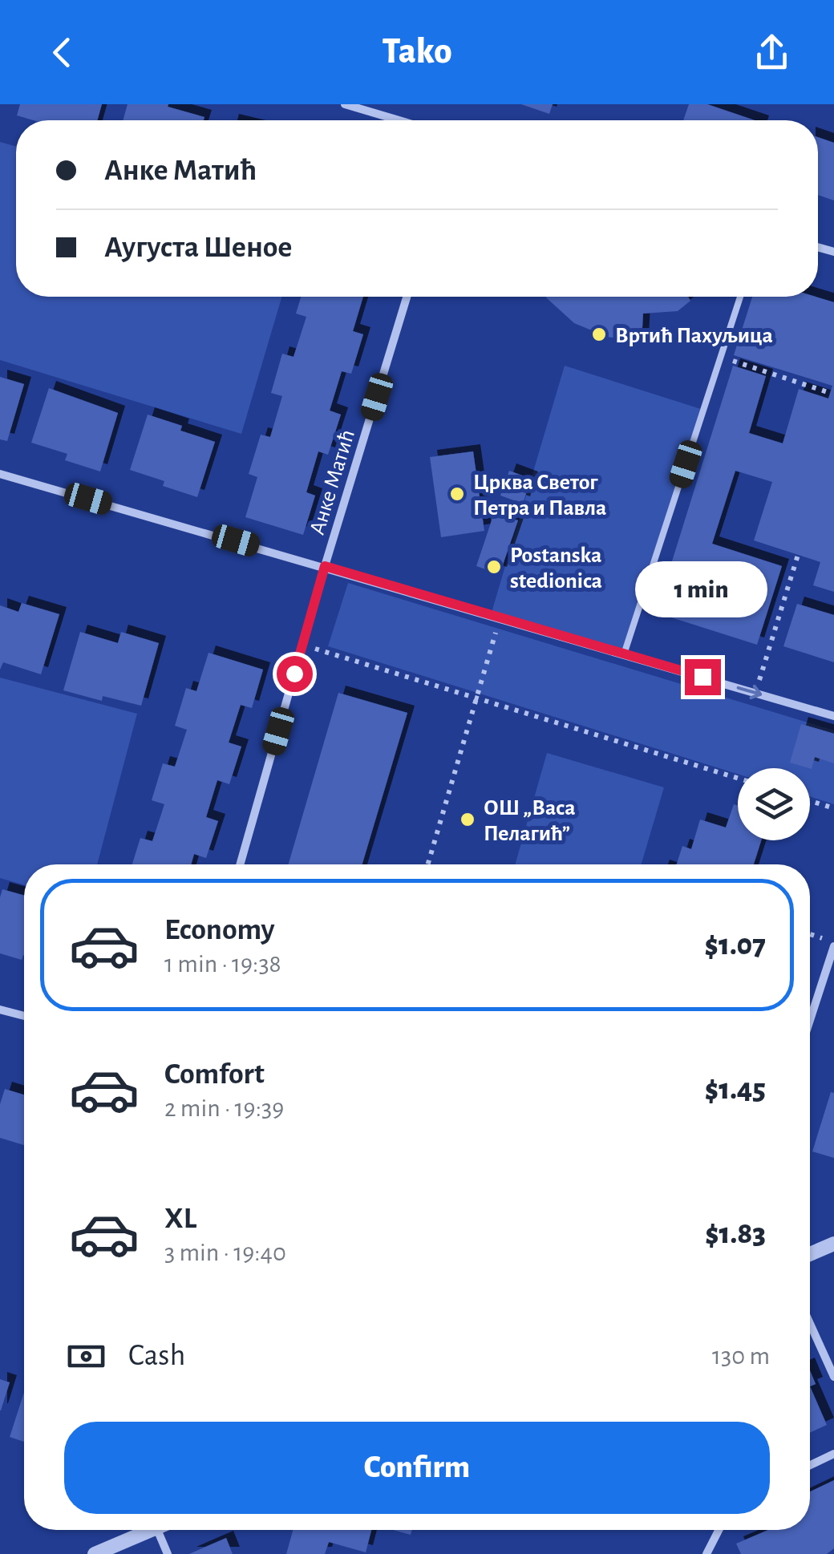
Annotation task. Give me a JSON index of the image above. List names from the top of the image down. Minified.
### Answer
{"streets":{"street":["Анке Матић"]},"places":["Вртић Пахуљица","Црква Светог Петра и Павла","Postanska stedionica","ОШ „Васа Пелагић”"],"page":{"header":"Tako","banner":["Анке Матић","Аугуста Шеное"],"bubble":"1 min","list":[{"name":"Economy","note":"1 min · 19:38","value":"$1.07"},{"name":"Comfort","note":"2 min · 19:39","value":"$1.45"},{"name":"XL","note":"3 min · 19:40","value":"$1.83"}],"pay":["Cash","130 m"],"buttons":"Confirm"}}
